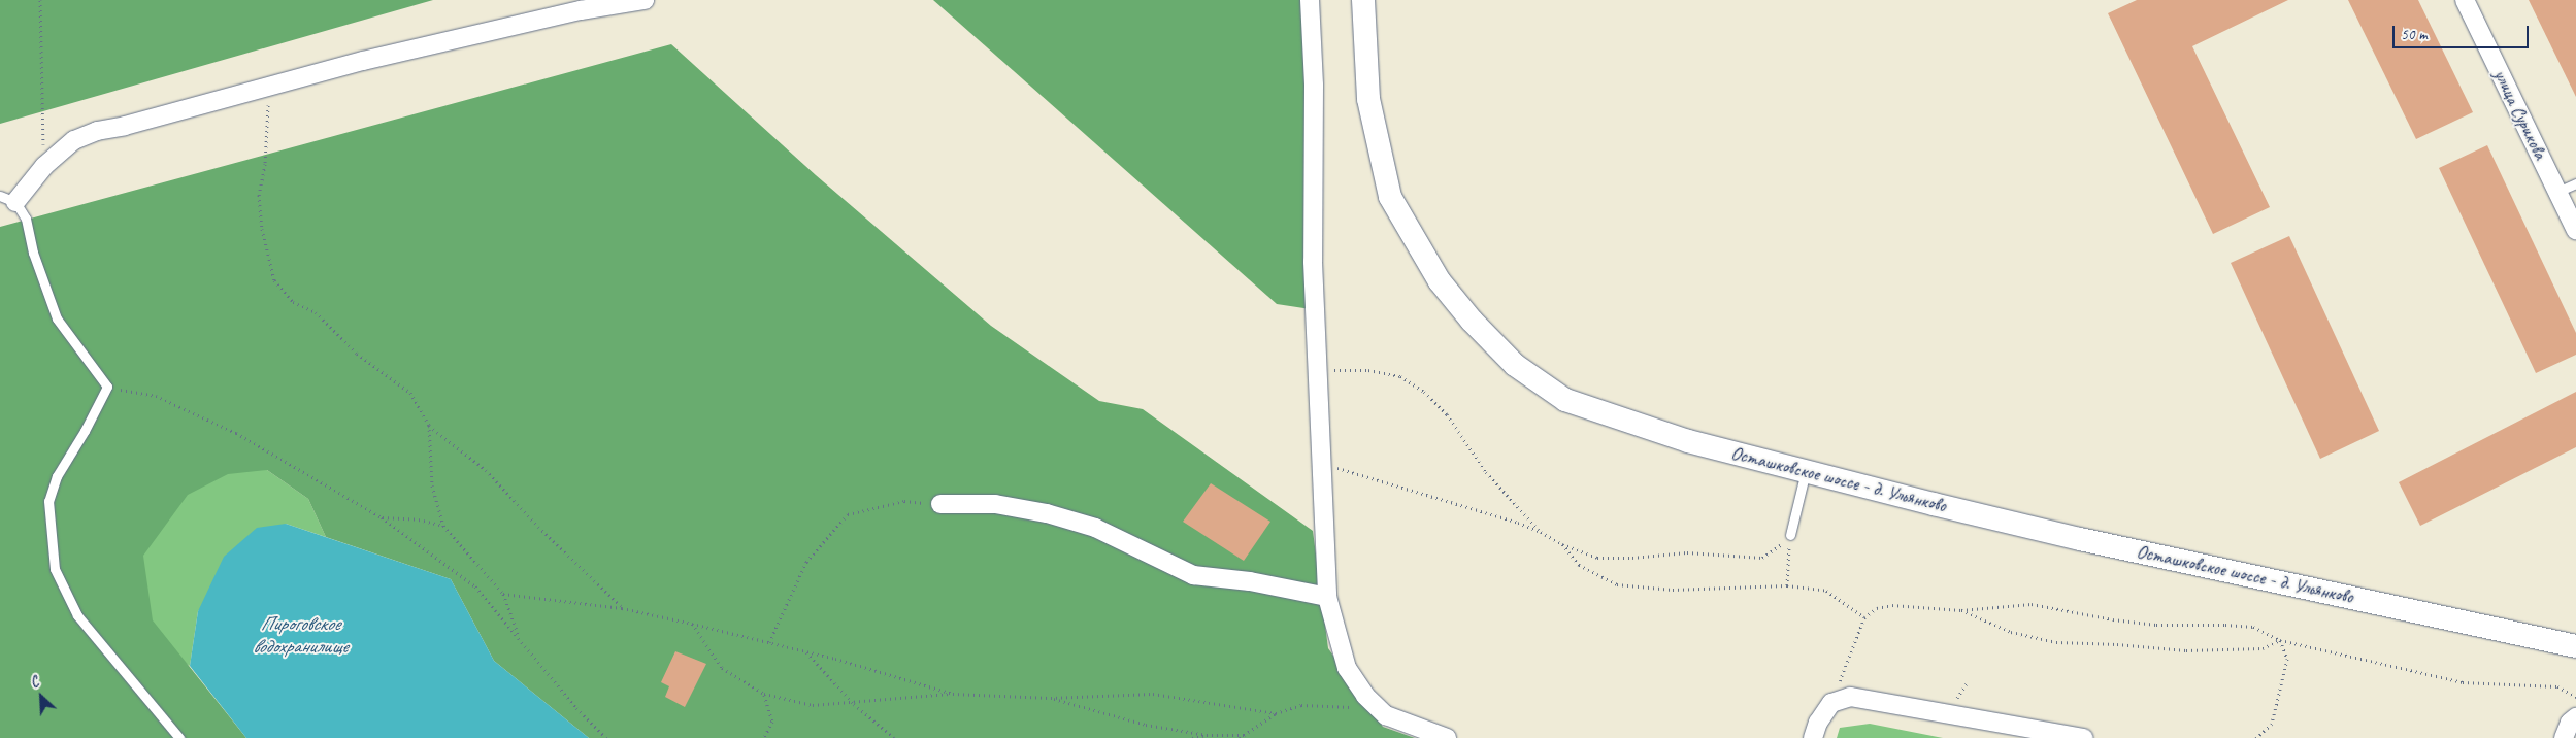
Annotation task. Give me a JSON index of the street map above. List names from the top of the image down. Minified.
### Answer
{"streets":{"street":["улица Сурикова","Осташковское шоссе - д. Ульянково"]},"water":["Пироговское водохранилище"],"scale_bar":"50 m","north":"top left"}
